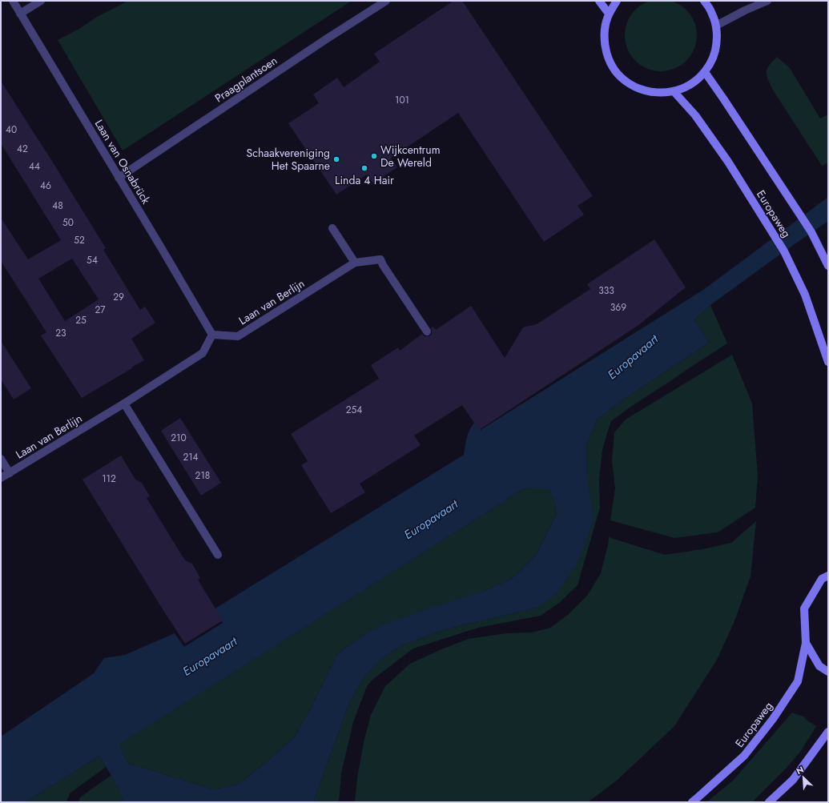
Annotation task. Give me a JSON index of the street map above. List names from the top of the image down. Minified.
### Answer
{"streets":{"main road":["Europaweg"],"street":["Praagplantsoen","Laan van Osnabrück","Laan van Berlijn"]},"crossings":[["Praagplantsoen","Laan van Osnabrück"],["Laan van Osnabrück","Laan van Berlijn"]],"water":["Europavaart"],"places":["Wijkcentrum De Wereld","Schaakvereniging Het Spaarne","Linda 4 Hair"],"house_numbers":["101","40","42","44","46","48","50","52","54","333","29","369","27","25","23","254","210","214","218","112"],"north":"top left"}
